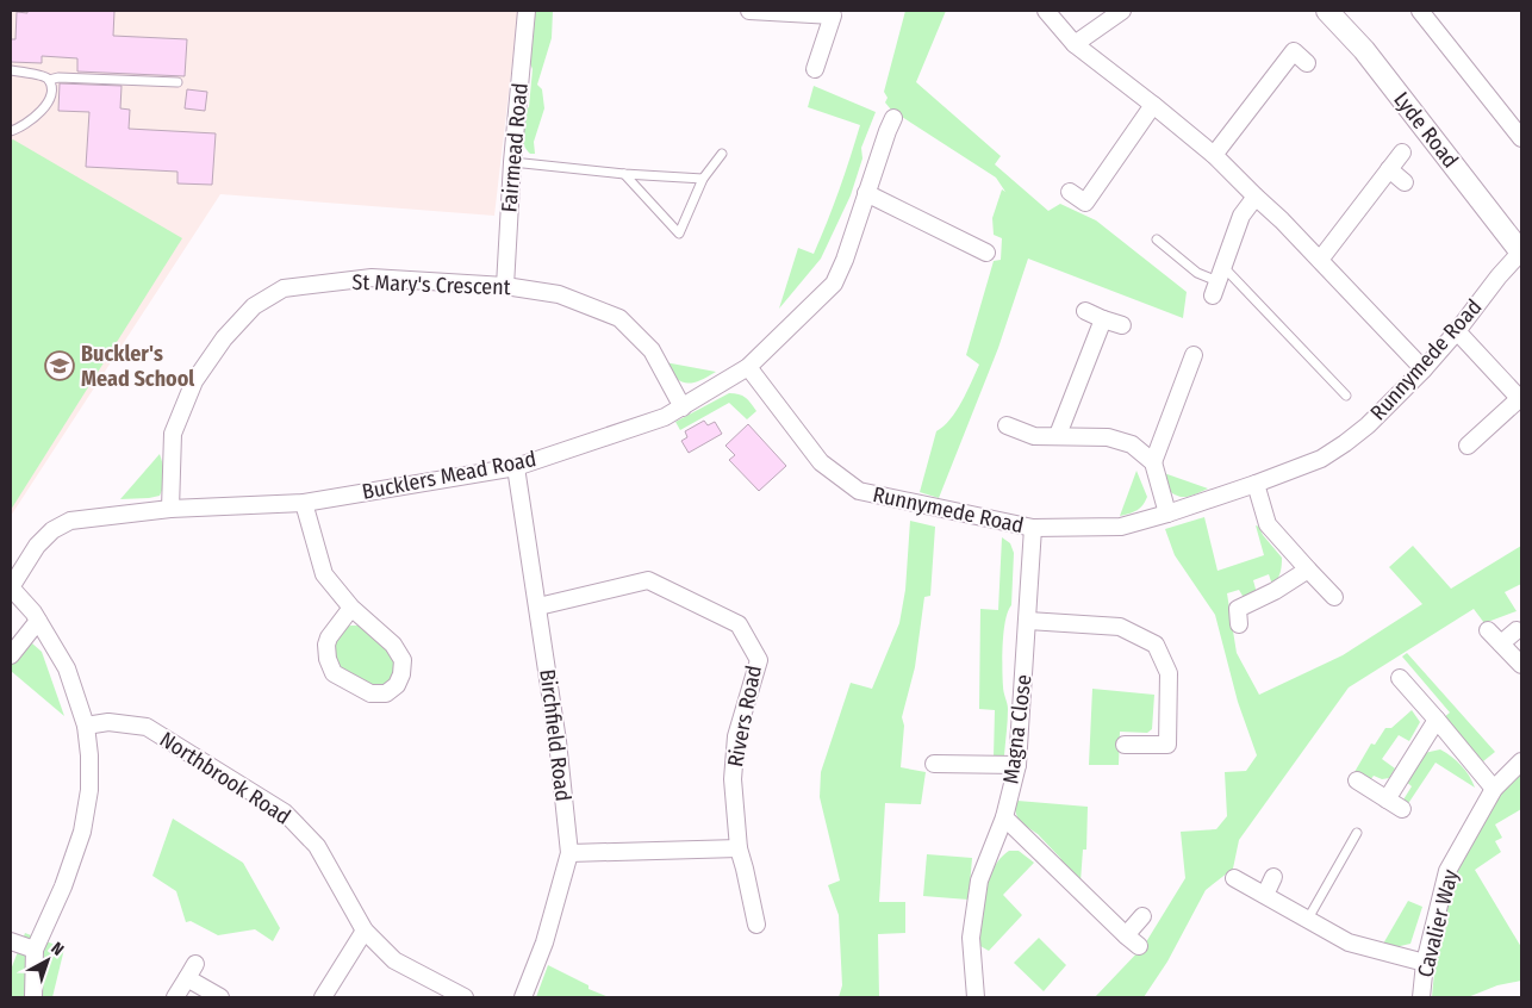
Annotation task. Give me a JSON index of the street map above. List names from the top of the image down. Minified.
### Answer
{"streets":{"street":["Lyde Road","Fairmead Road","St Mary's Crescent","Runnymede Road","Bucklers Mead Road","Rivers Road","Magna Close","Birchfield Road","Northbrook Road","Cavalier Way"]},"crossings":[["Lyde Road","Runnymede Road"],["Fairmead Road","St Mary's Crescent"],["St Mary's Crescent","Bucklers Mead Road"],["Runnymede Road","Bucklers Mead Road"],["Runnymede Road","Magna Close"],["Bucklers Mead Road","Birchfield Road"],["Rivers Road","Birchfield Road"]],"places":{"school or university":["Buckler's Mead School"]},"north":"top right"}
